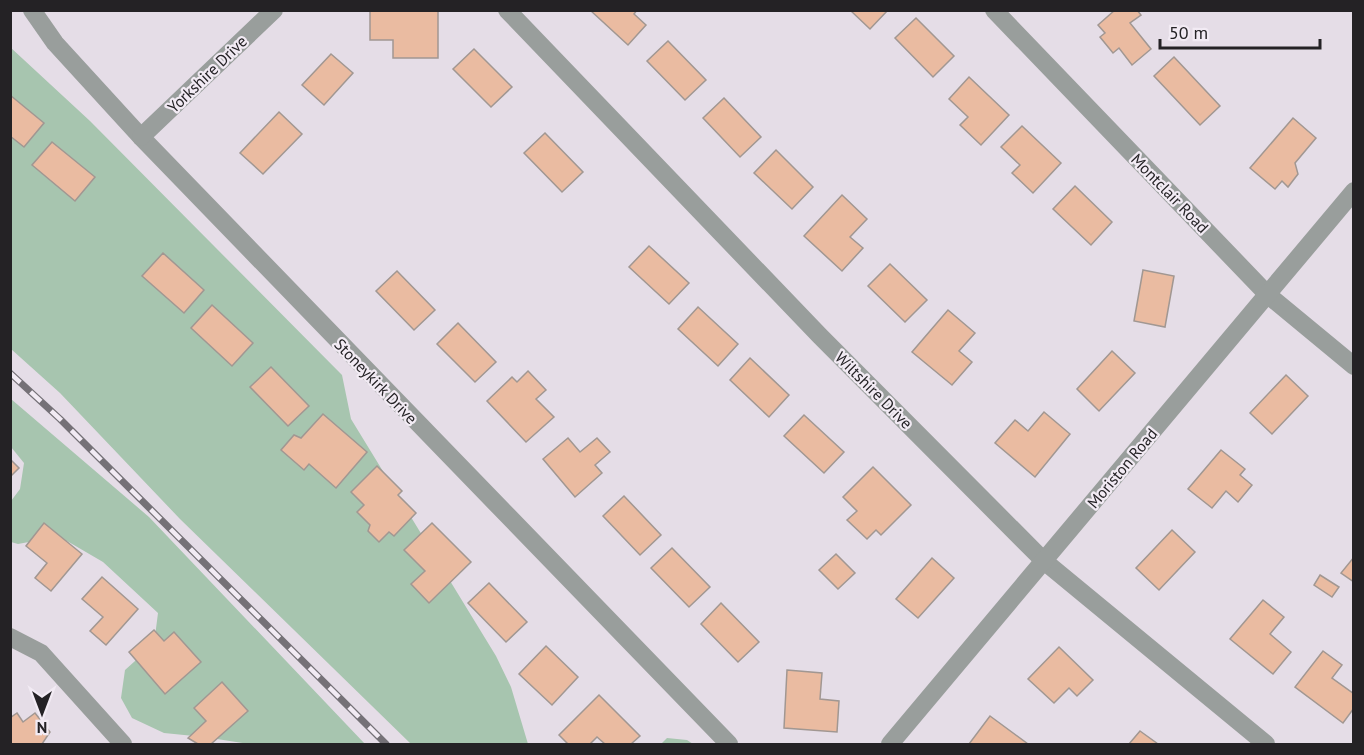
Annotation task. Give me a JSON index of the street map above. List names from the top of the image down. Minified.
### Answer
{"streets":{"street":["Yorkshire Drive","Montclair Road","Stoneykirk Drive","Wiltshire Drive","Moriston Road"]},"crossings":[["Yorkshire Drive","Stoneykirk Drive"],["Montclair Road","Moriston Road"],["Wiltshire Drive","Moriston Road"]],"scale_bar":"50 m","north":"bottom"}
